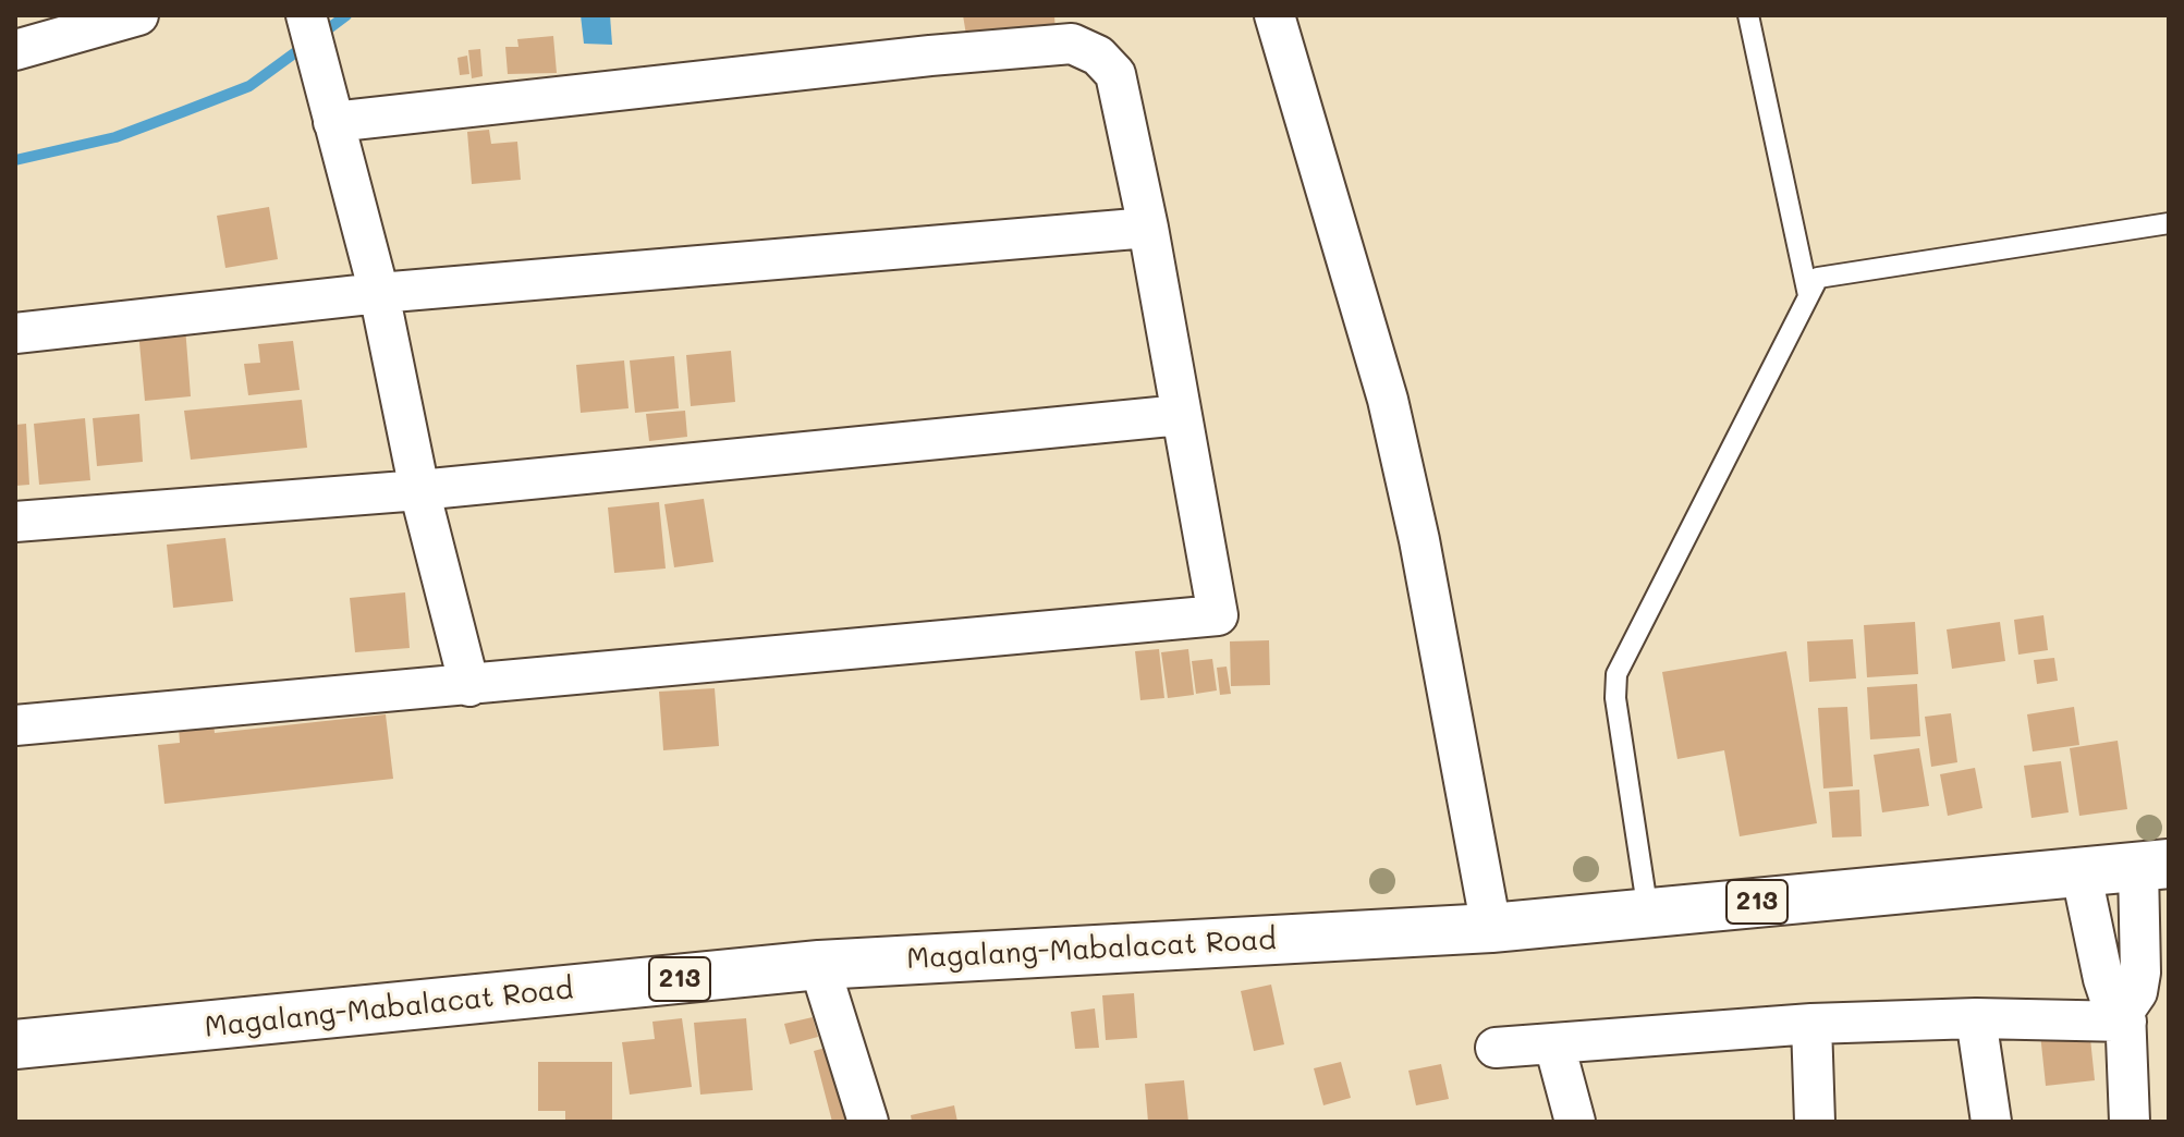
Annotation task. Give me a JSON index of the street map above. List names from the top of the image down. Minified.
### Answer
{"streets":{"main road":["213","Magalang-Mabalacat Road"]}}
